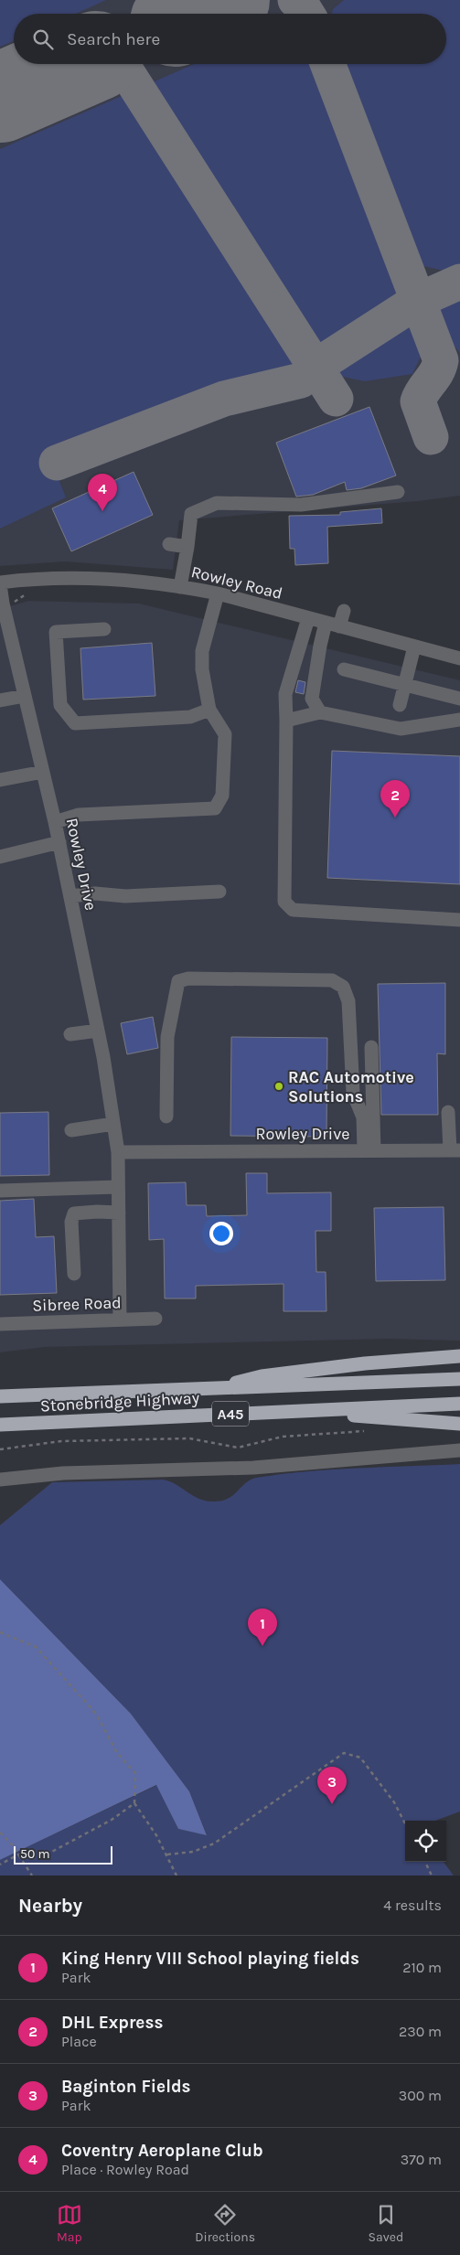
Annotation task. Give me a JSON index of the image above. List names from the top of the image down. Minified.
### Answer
{"streets":{"highway":["Stonebridge Highway","A45"],"street":["Rowley Road","Rowley Drive","Sibree Road"]},"crossings":[["Rowley Road","Rowley Drive"],["Rowley Drive","Sibree Road"]],"places":["RAC Automotive Solutions"],"scale_bar":"50 m","page":{"search":"Search here","pins":["4","2","1","3"],"scale":"50 m","heading":["Nearby","4 results"],"list":[{"mark":"1","name":"King Henry VIII School playing fields","note":"Park","value":"210 m"},{"mark":"2","name":"DHL Express","note":"Place","value":"230 m"},{"mark":"3","name":"Baginton Fields","note":"Park","value":"300 m"},{"mark":"4","name":"Coventry Aeroplane Club","note":"Place · Rowley Road","value":"370 m"}],"nav":["Map","Directions","Saved"]}}
